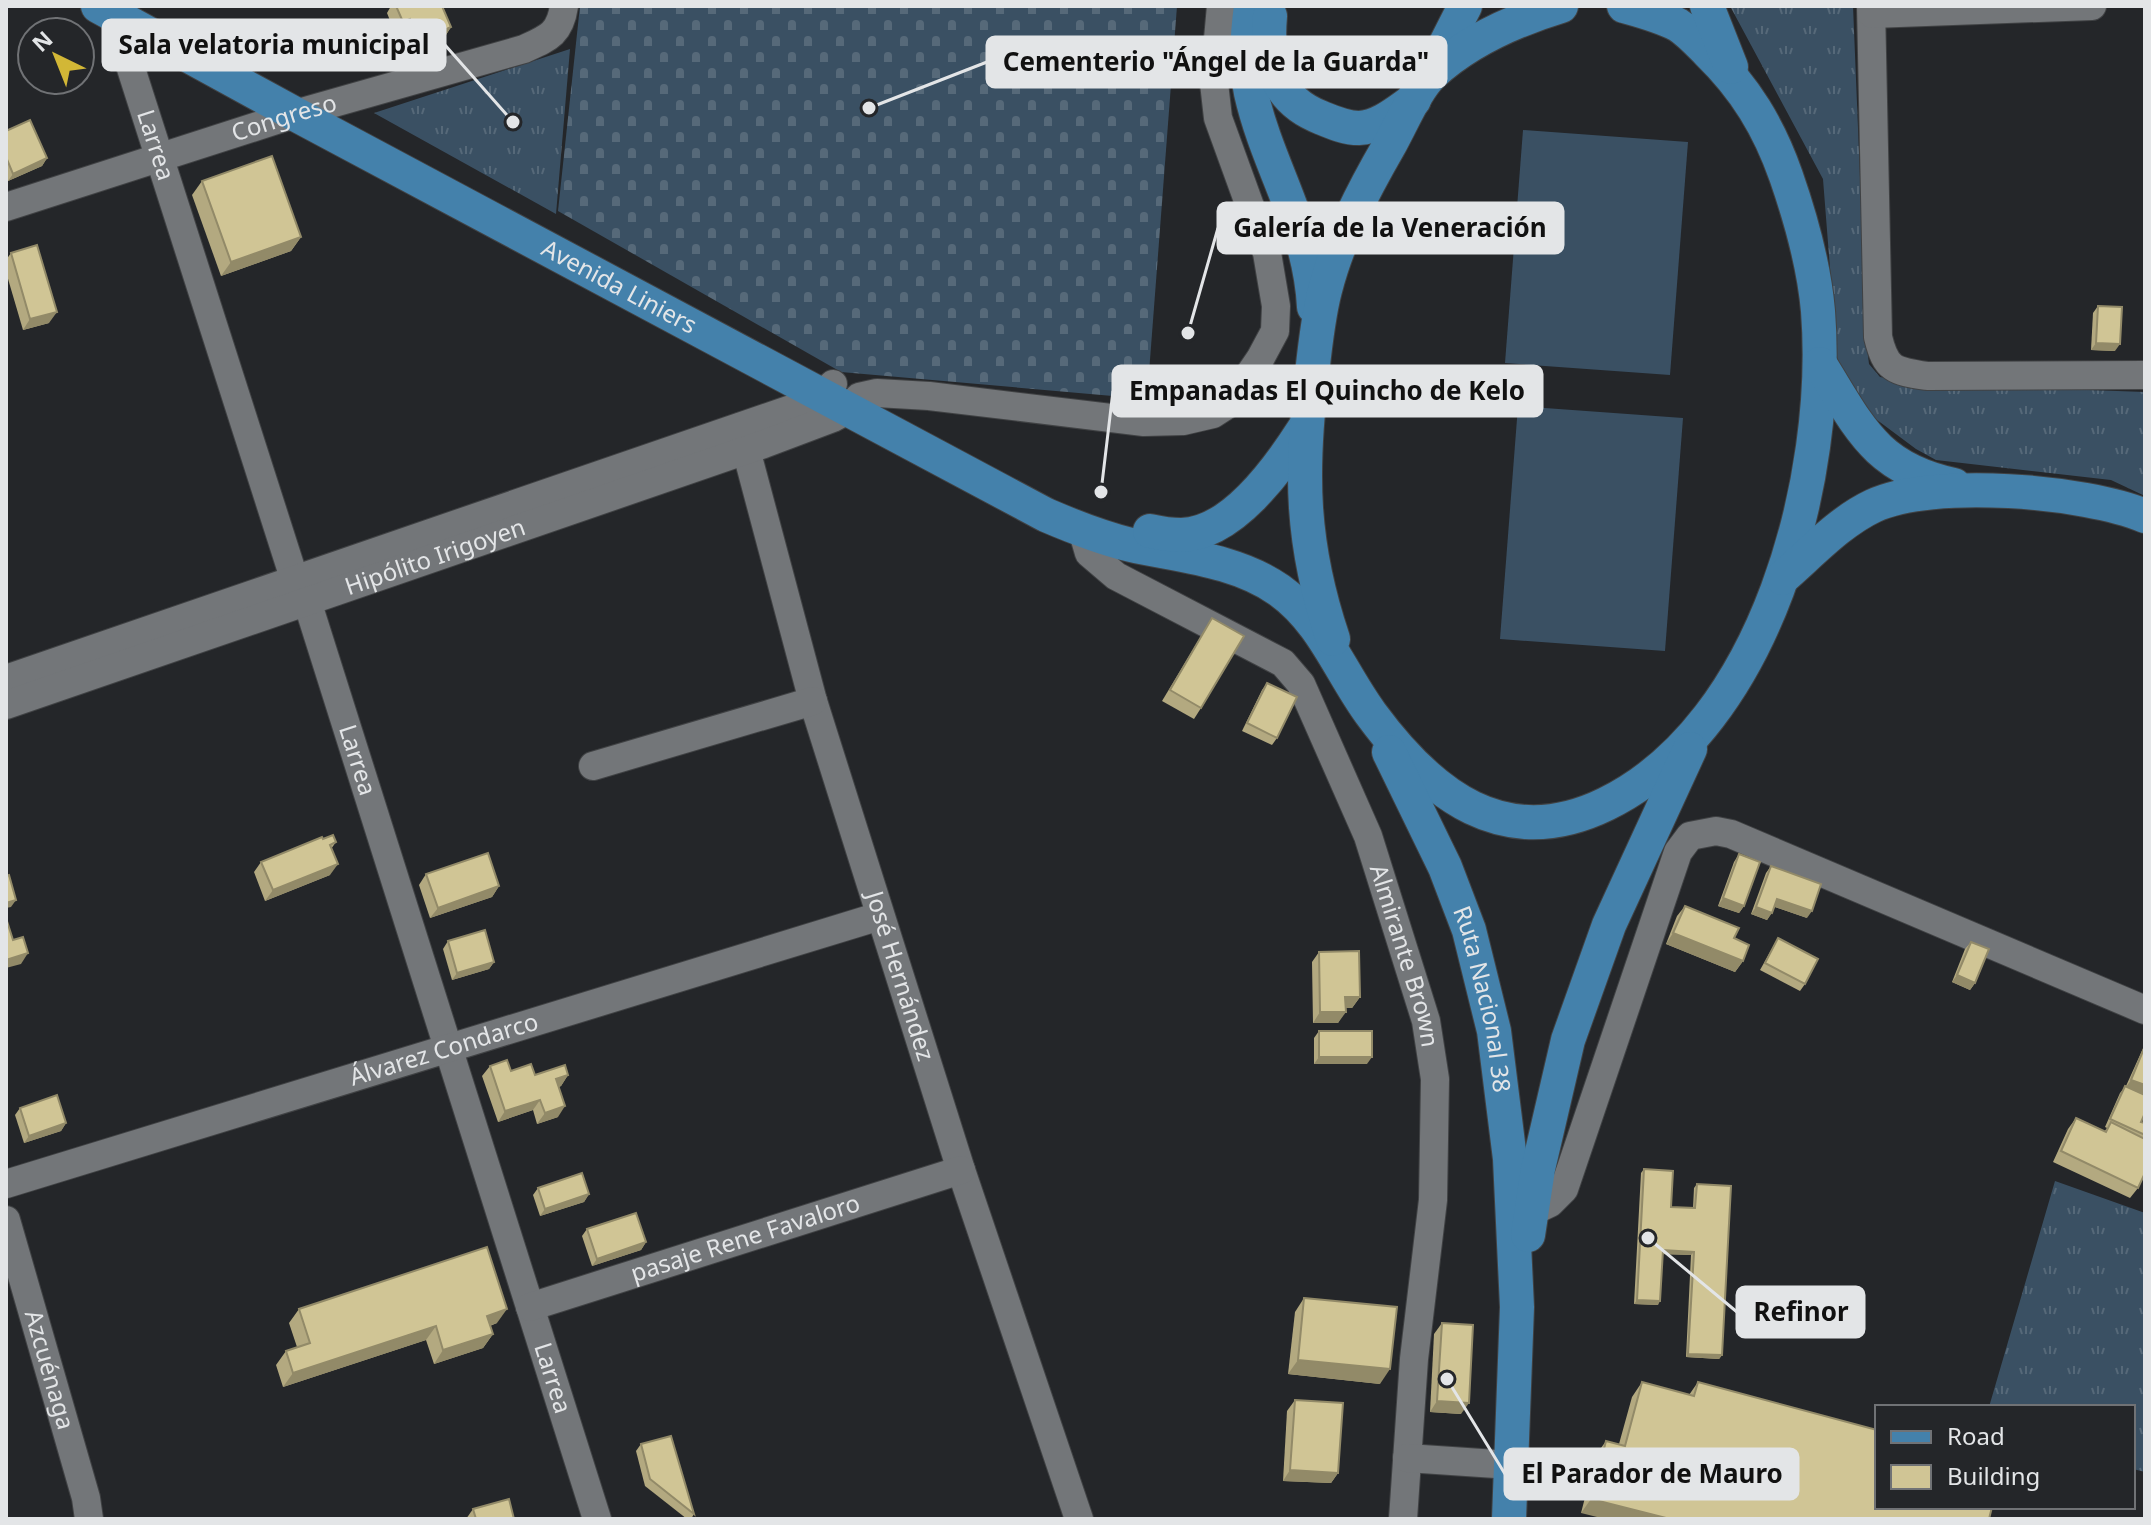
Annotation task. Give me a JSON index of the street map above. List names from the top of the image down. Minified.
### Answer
{"streets":{"main road":["Avenida Liniers","Ruta Nacional 38"],"street":["Congreso","Larrea","Hipólito Irigoyen","Almirante Brown","José Hernández","Álvarez Condarco","pasaje Rene Favaloro","Azcuénaga"]},"crossings":[["Congreso","Larrea"],["Congreso","Avenida Liniers"],["Larrea","Avenida Liniers"],["Larrea","Hipólito Irigoyen"],["Larrea","Álvarez Condarco"],["Larrea","pasaje Rene Favaloro"],["Avenida Liniers","Hipólito Irigoyen"],["Avenida Liniers","Almirante Brown"],["Hipólito Irigoyen","José Hernández"],["José Hernández","Álvarez Condarco"],["José Hernández","pasaje Rene Favaloro"]],"places":["Cementerio \"Ángel de la Guarda\"","Sala velatoria municipal","Galería de la Veneración","Empanadas El Quincho de Kelo","Refinor","El Parador de Mauro"],"legend":["Road","Building"],"north":"top left"}
